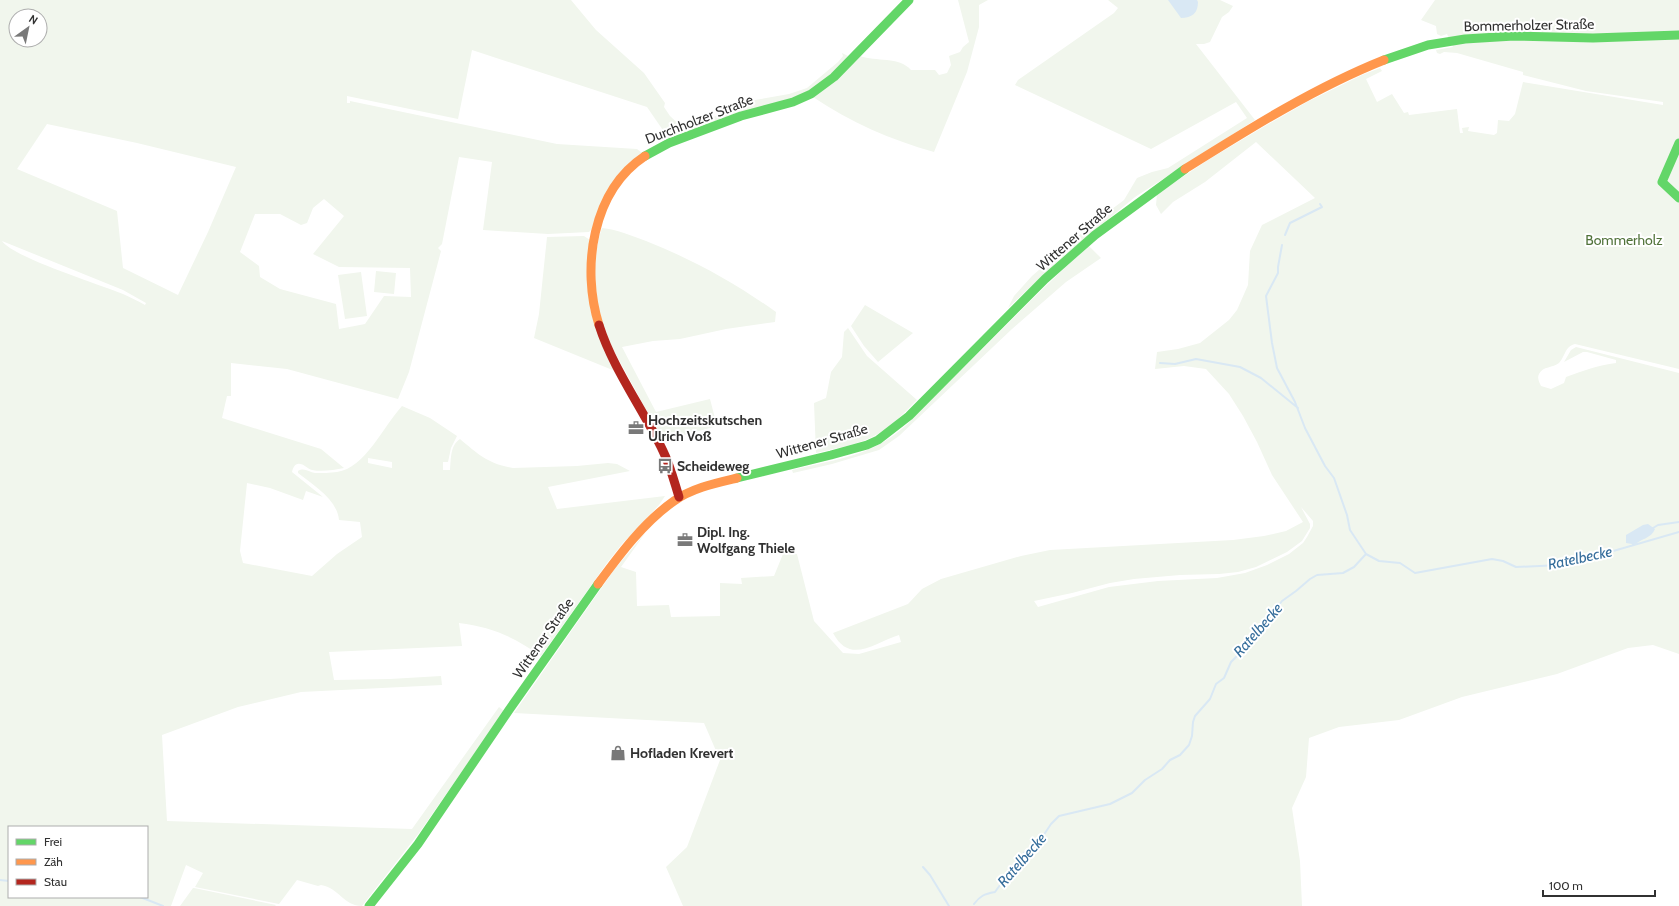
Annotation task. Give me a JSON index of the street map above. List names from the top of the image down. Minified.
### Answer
{"streets":{"main road":["Bommerholzer Straße","Durchholzer Straße","Wittener Straße"]},"crossings":[["Bommerholzer Straße","Wittener Straße"],["Durchholzer Straße","Wittener Straße"]],"water":["Ratelbecke"],"parks":["Bommerholz"],"places":{"office":["Hochzeitskutschen Ulrich Voß","Dipl. Ing. Wolfgang Thiele"],"bus stop":["Scheideweg"],"shop":["Hofladen Krevert"]},"legend":["Frei","Zäh","Stau"],"scale_bar":"100 m","north":"top right"}
